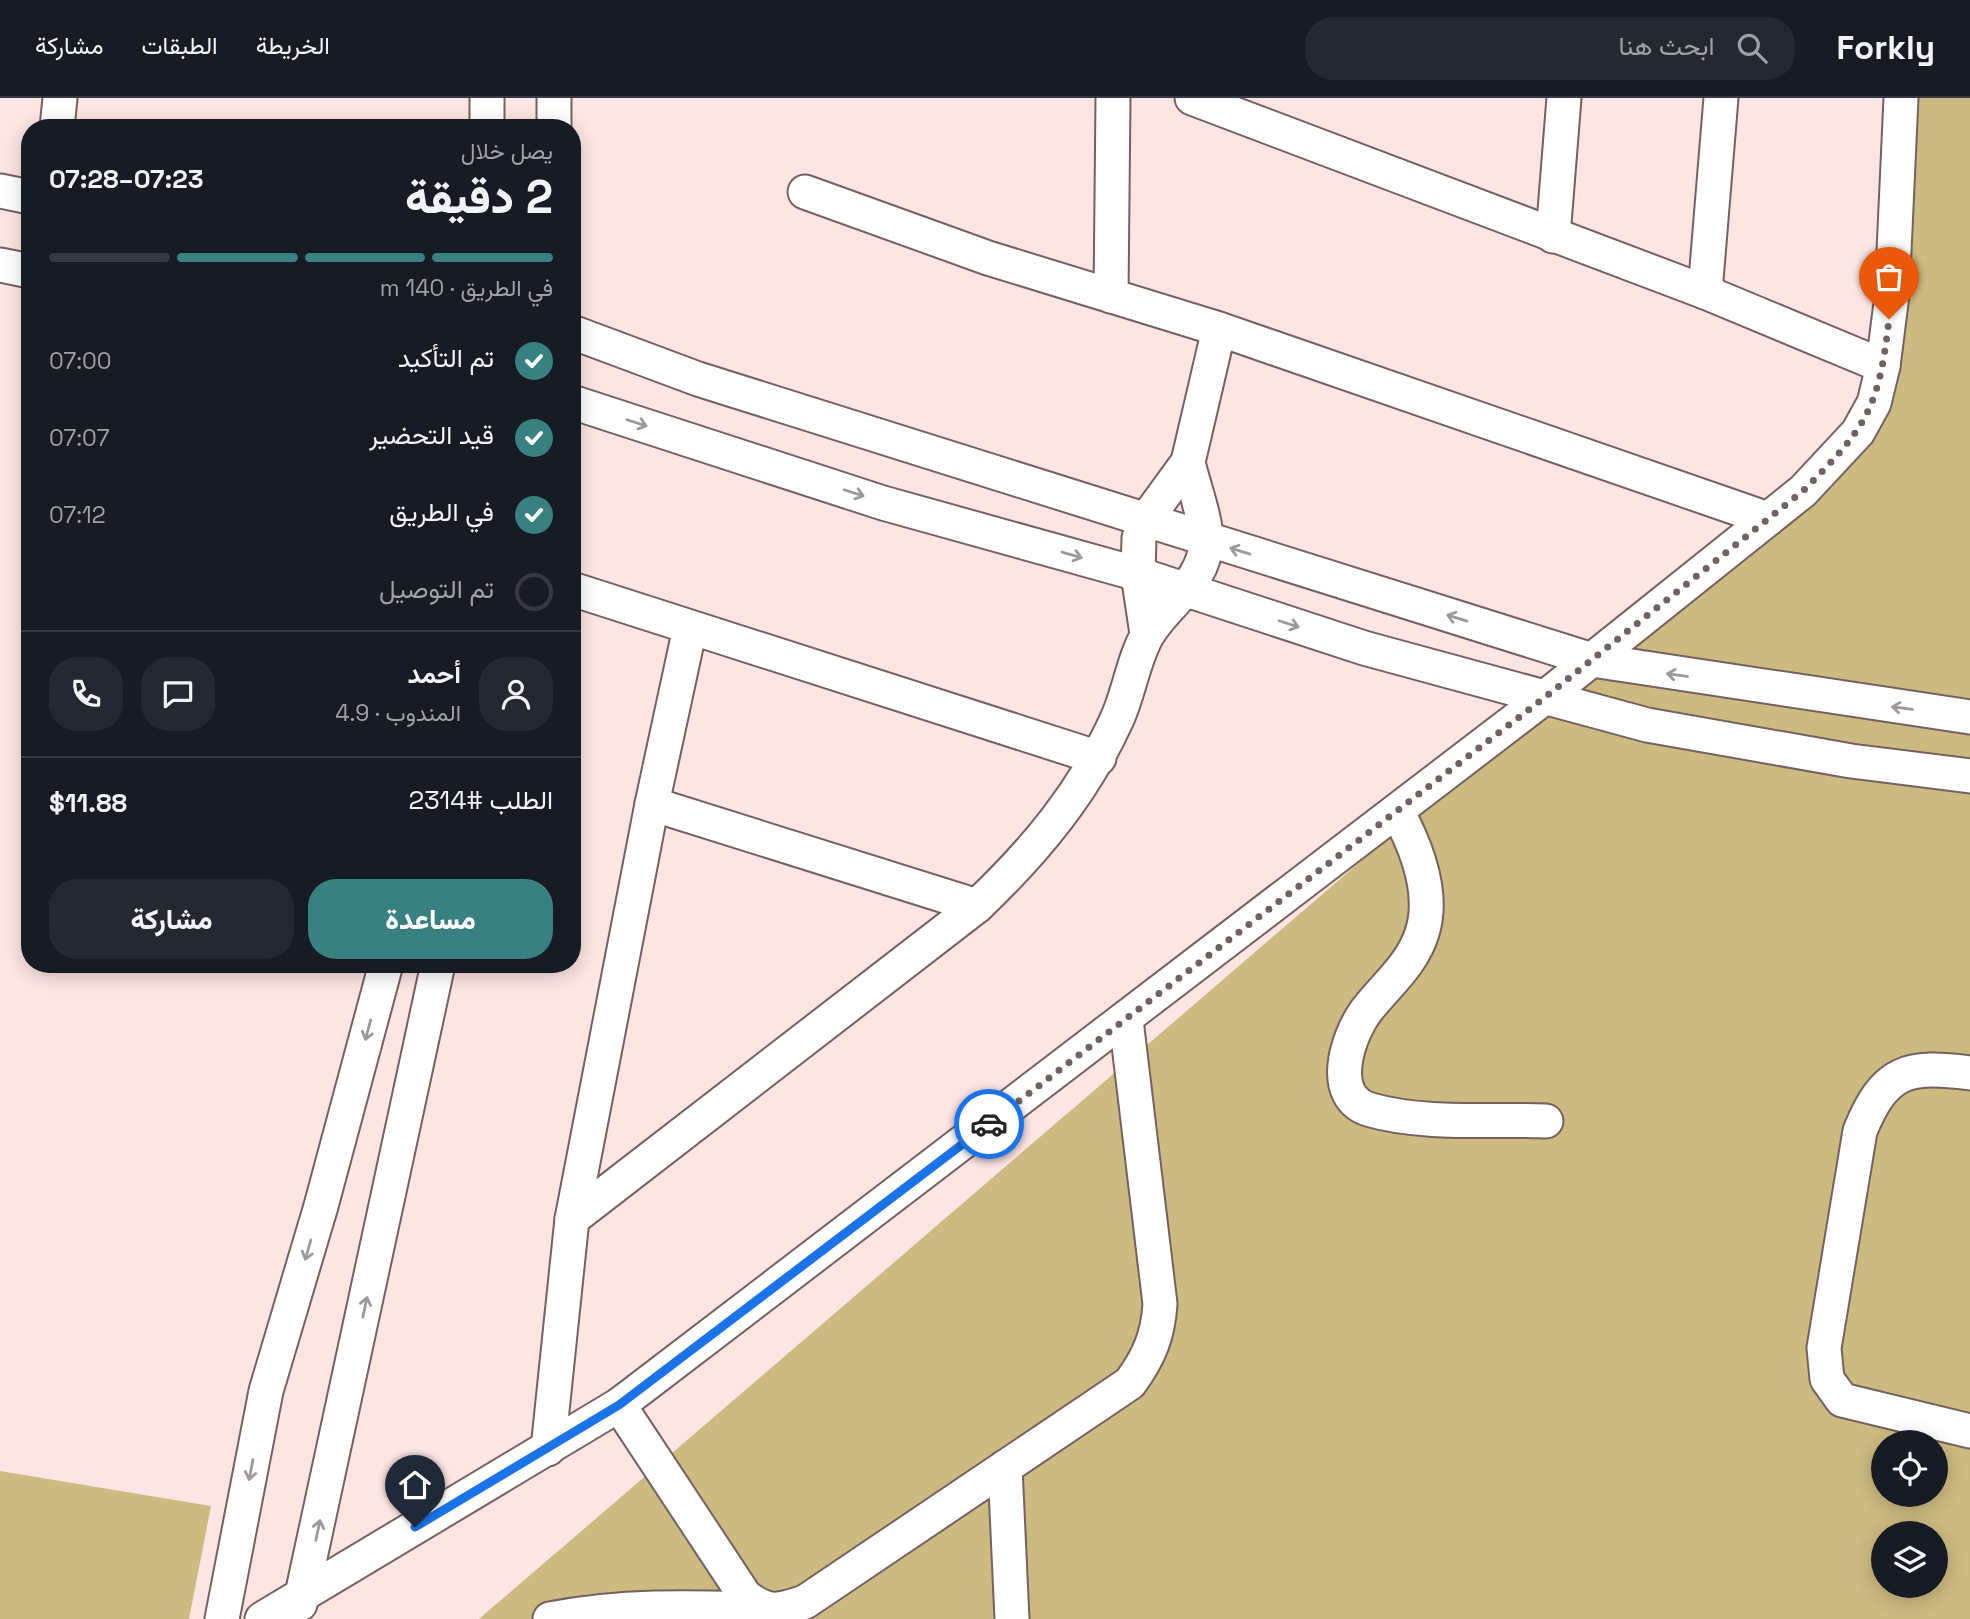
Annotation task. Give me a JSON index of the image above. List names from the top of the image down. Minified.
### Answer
{"page":{"header":"Forkly","search":"ابحث هنا","nav":["الخريطة","الطبقات","مشاركة"],"heading":["2 دقيقة","يصل خلال","07:23–07:28"],"panel":["أحمد","المندوب · 4.9","الطلب #2314","$11.88"],"bar":"في الطريق · 140 m","list":[["تم التأكيد","07:00"],["قيد التحضير","07:07"],["في الطريق","07:12"],"تم التوصيل"],"buttons":["مساعدة","مشاركة"]}}
